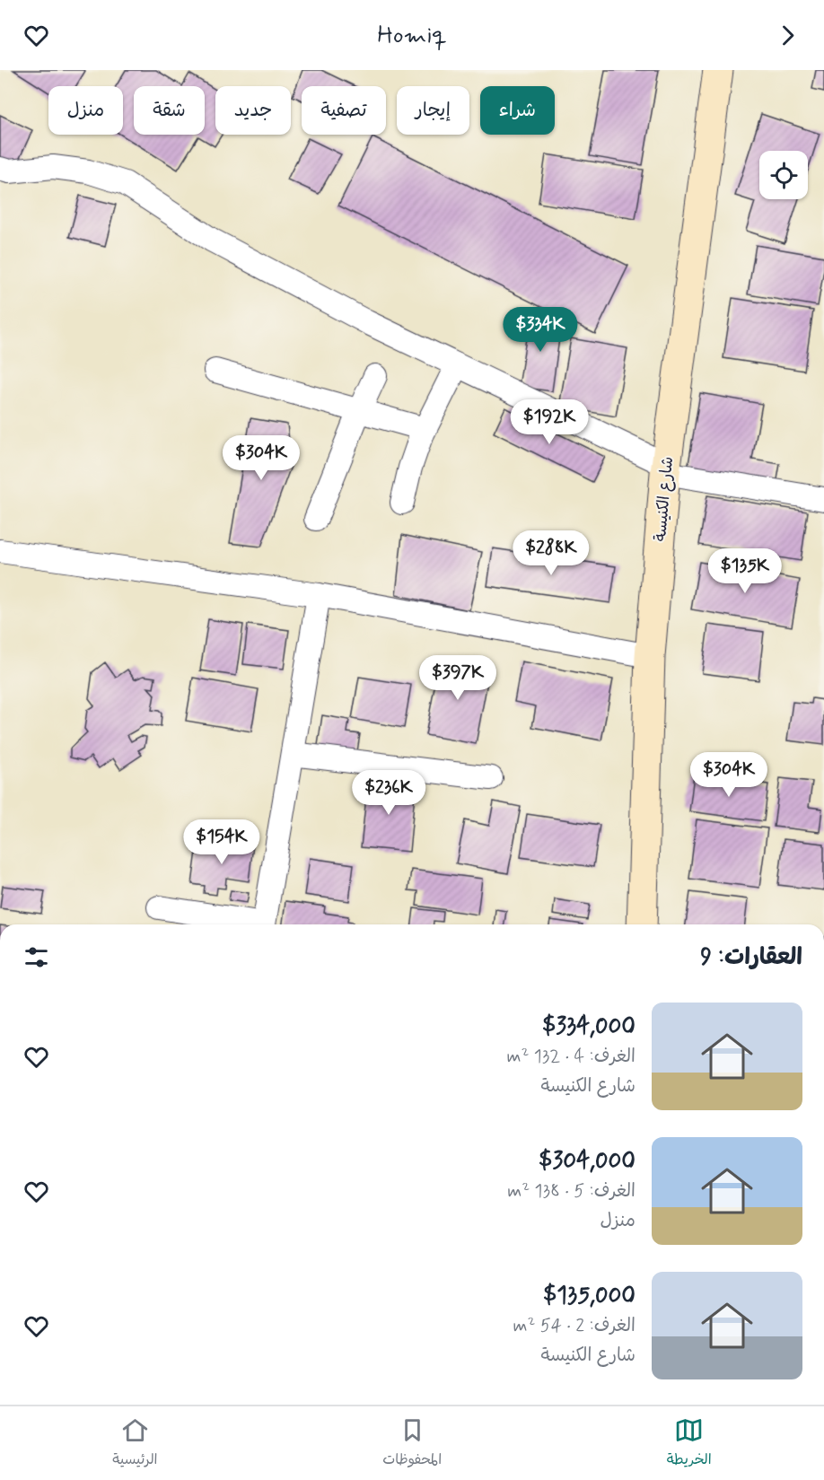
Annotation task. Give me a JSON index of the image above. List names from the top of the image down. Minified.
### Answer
{"streets":{"main road":["شارع الكنيسة"]},"page":{"header":"Homiq","chip":["شراء","إيجار","تصفية","جديد","شقة","منزل"],"price":["$334K","$192K","$304K","$288K","$135K","$397K","$304K","$236K","$154K"],"heading":"العقارات: 9","list":[{"name":"$334,000","note":"الغرف: 4 · 132 m² · شارع الكنيسة"},{"name":"$304,000","note":"الغرف: 5 · 138 m² · منزل"},{"name":"$135,000","note":"الغرف: 2 · 54 m² · شارع الكنيسة"}],"tabs":["الخريطة","المحفوظات","الرئيسية"]}}
